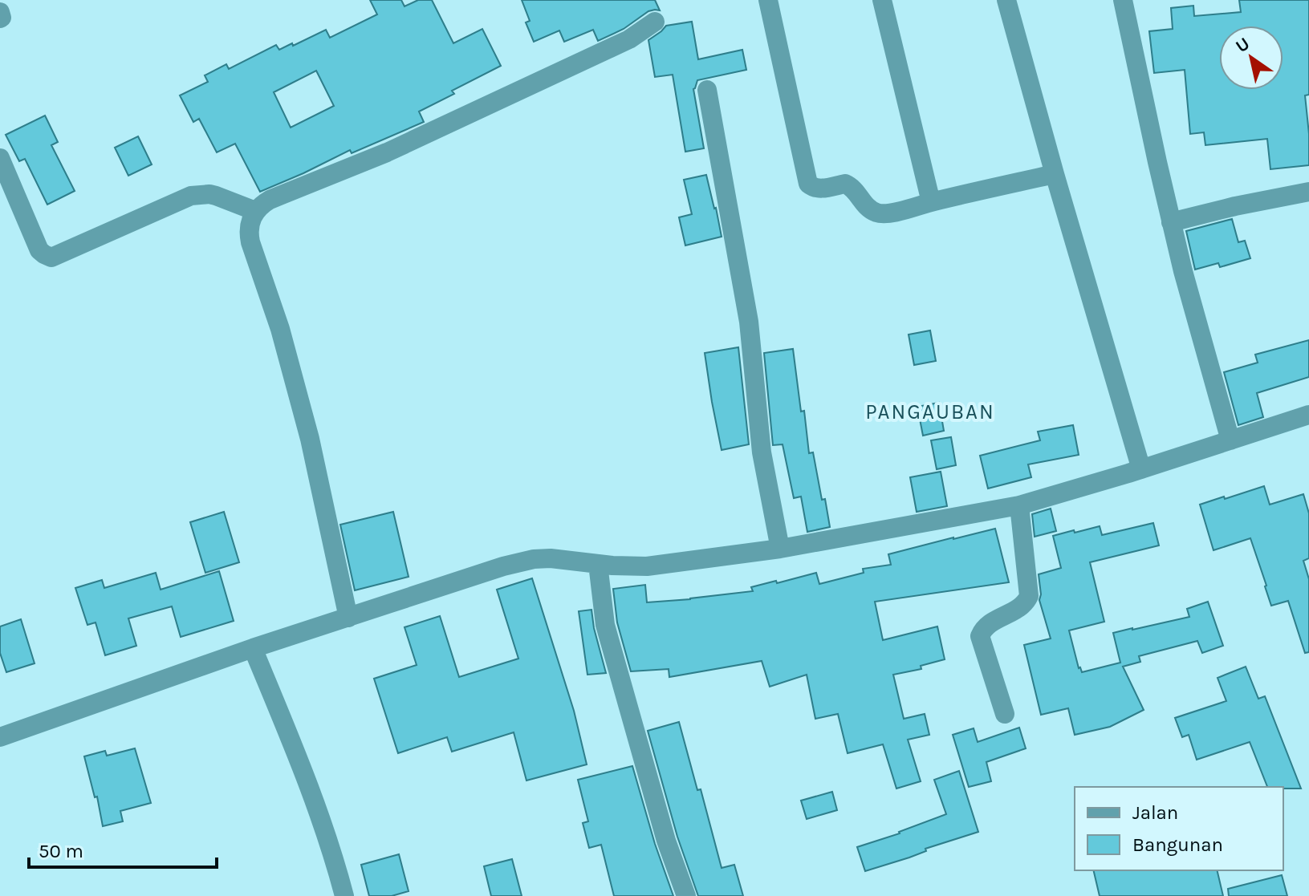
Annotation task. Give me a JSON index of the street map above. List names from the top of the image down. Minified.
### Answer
{"districts":["PANGAUBAN"],"legend":["Jalan","Bangunan"],"scale_bar":"50 m","north":"top left"}
